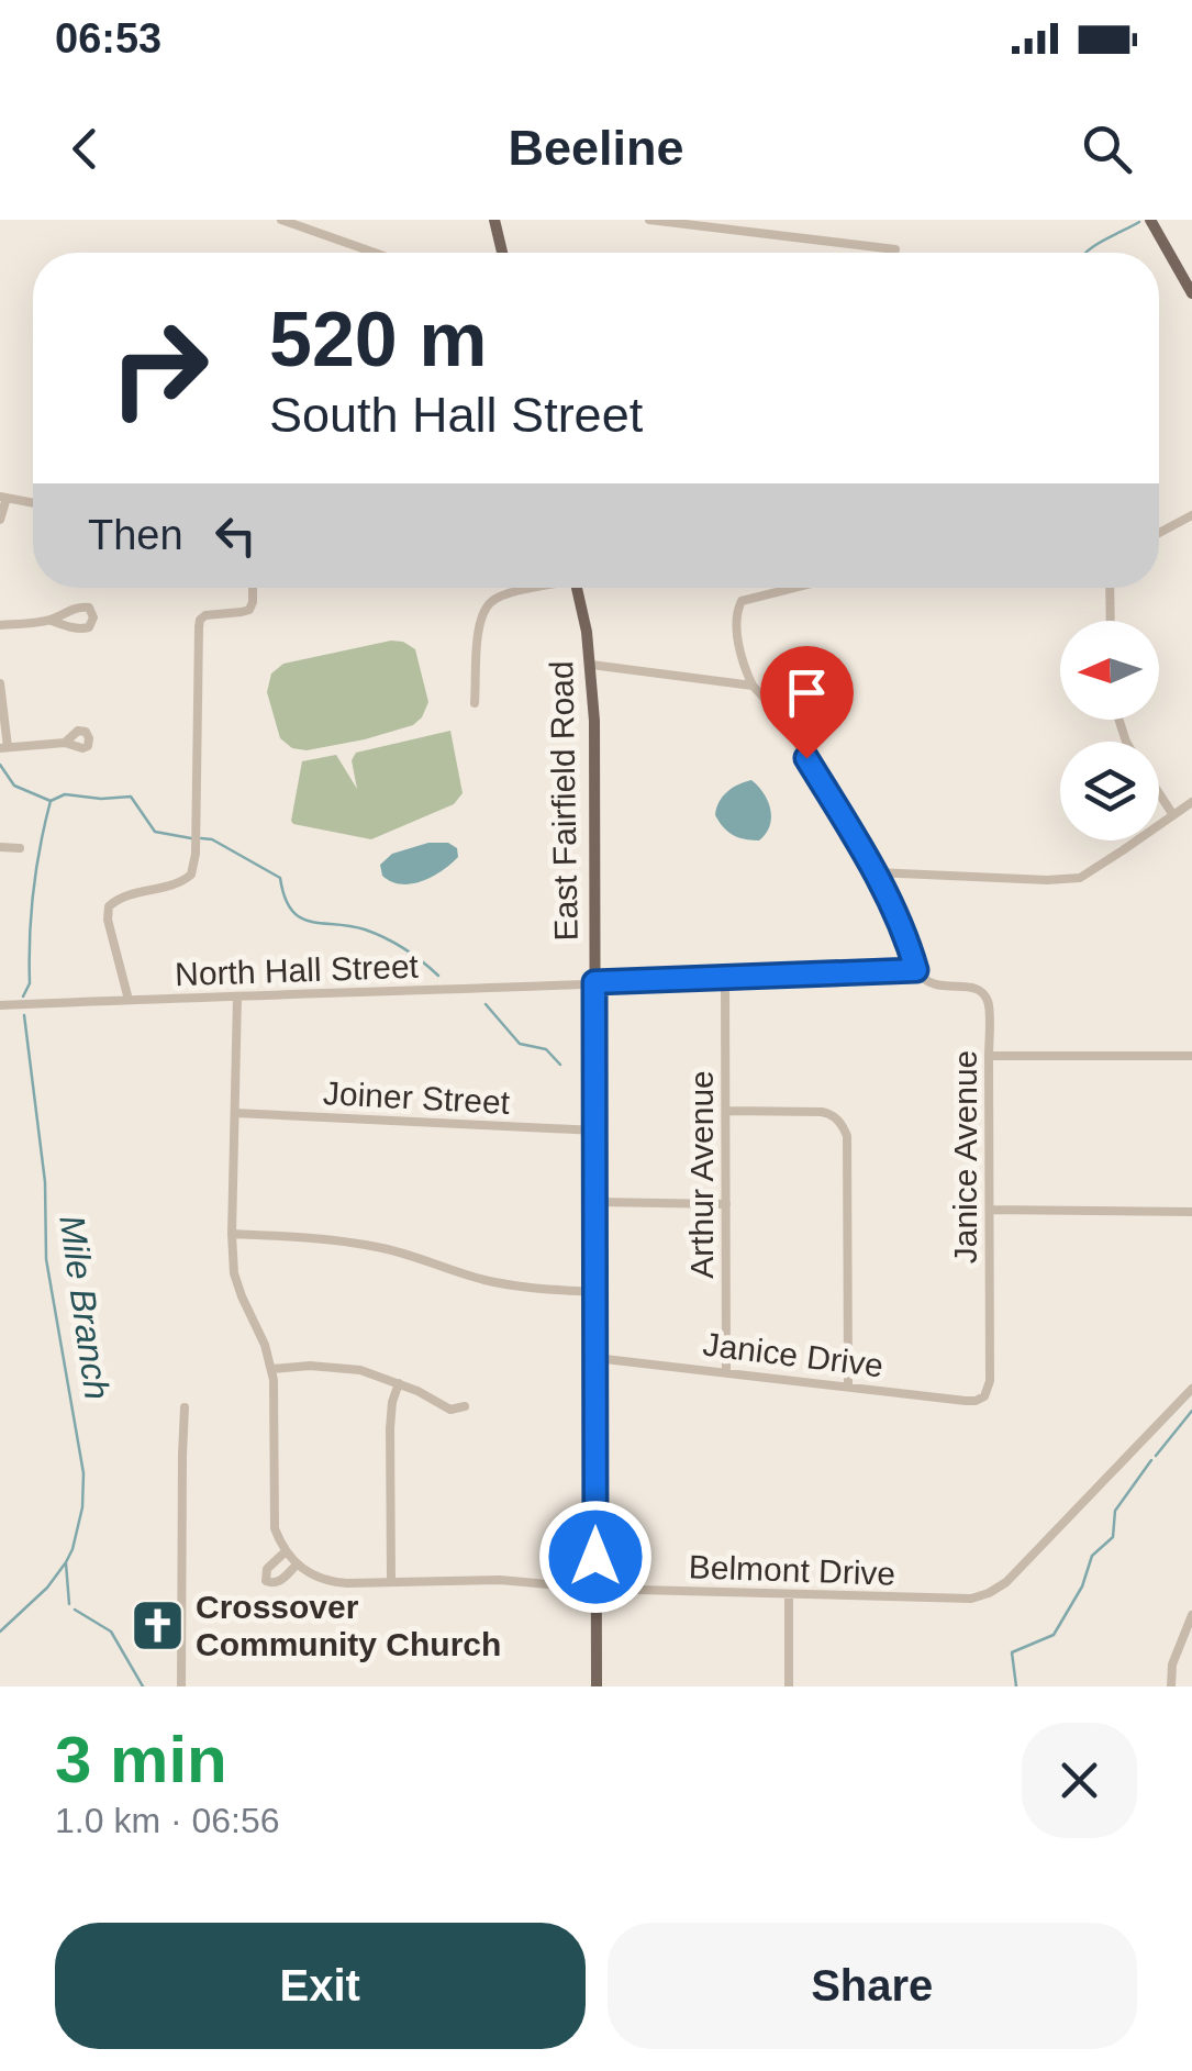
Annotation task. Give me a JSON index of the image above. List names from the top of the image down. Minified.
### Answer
{"streets":{"main road":["East Fairfield Road"],"street":["North Hall Street","Joiner Street","Janice Avenue","Arthur Avenue","Janice Drive","Belmont Drive"]},"crossings":[["East Fairfield Road","North Hall Street"],["East Fairfield Road","Joiner Street"],["East Fairfield Road","Janice Drive"],["East Fairfield Road","Belmont Drive"],["North Hall Street","Janice Avenue"],["North Hall Street","Arthur Avenue"],["Janice Avenue","Janice Drive"],["Arthur Avenue","Janice Drive"]],"water":["Mile Branch"],"places":{"church":["Crossover Community Church"]},"north":"left","page":{"status":"06:53","header":"Beeline","turn":["520 m","South Hall Street"],"then":"Then","heading":["3 min","1.0 km · 06:56"],"buttons":["Exit","Share"]}}
